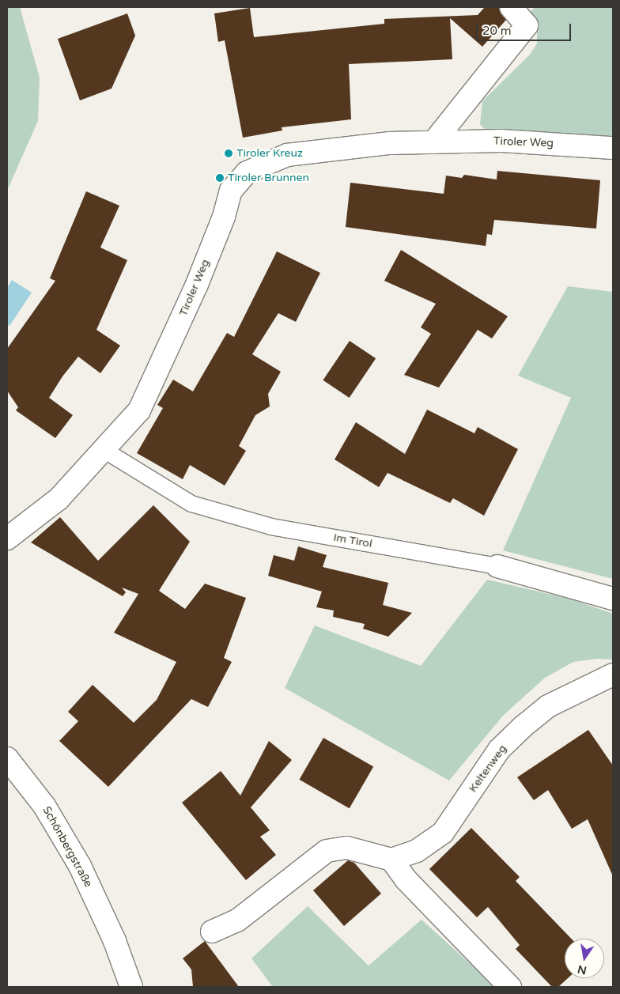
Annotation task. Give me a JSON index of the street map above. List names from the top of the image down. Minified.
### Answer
{"streets":{"street":["Tiroler Weg","Im Tirol","Keltenweg","Schönbergstraße"]},"crossings":[["Tiroler Weg","Im Tirol"]],"places":["Tiroler Kreuz","Tiroler Brunnen"],"scale_bar":"20 m","north":"bottom"}
